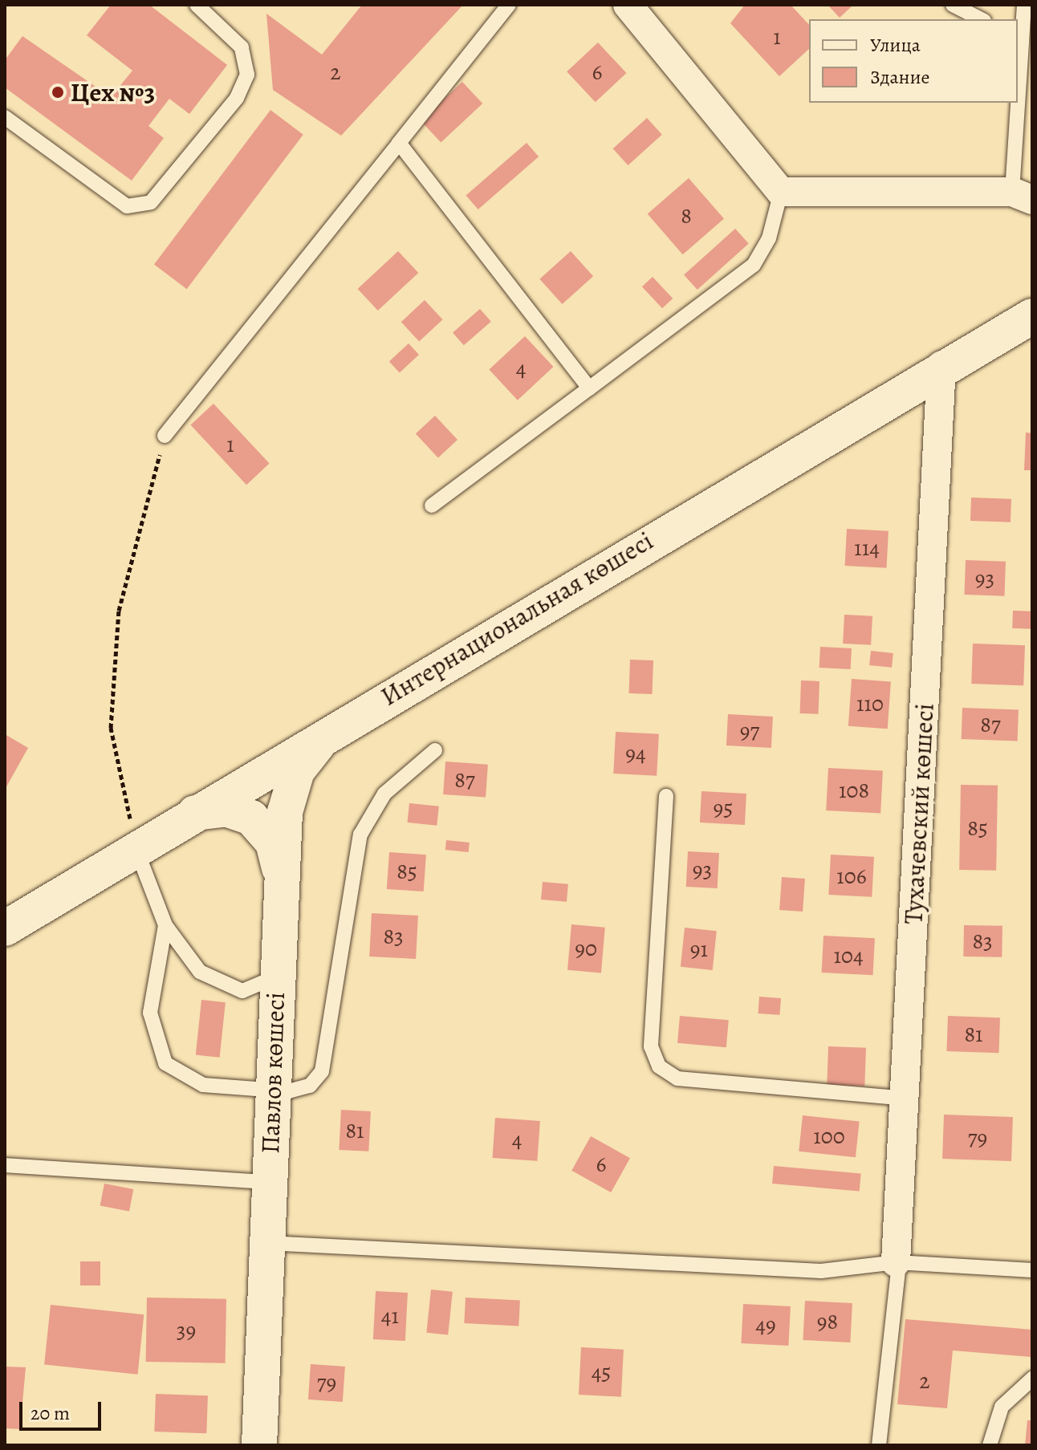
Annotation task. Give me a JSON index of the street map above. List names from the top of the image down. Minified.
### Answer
{"streets":{"street":["Интернациональная көшесі","Тухачевский көшесі","Павлов көшесі"]},"crossings":[["Интернациональная көшесі","Тухачевский көшесі"],["Интернациональная көшесі","Павлов көшесі"]],"places":["Цех №3"],"house_numbers":["1","2","6","8","4","1","114","93","110","87","97","94","87","108","95","85","93","85","106","83","83","90","91","104","81","81","100","79","4","6","41","98","49","39","45","2","79"],"legend":["Улица","Здание"],"scale_bar":"20 m"}
